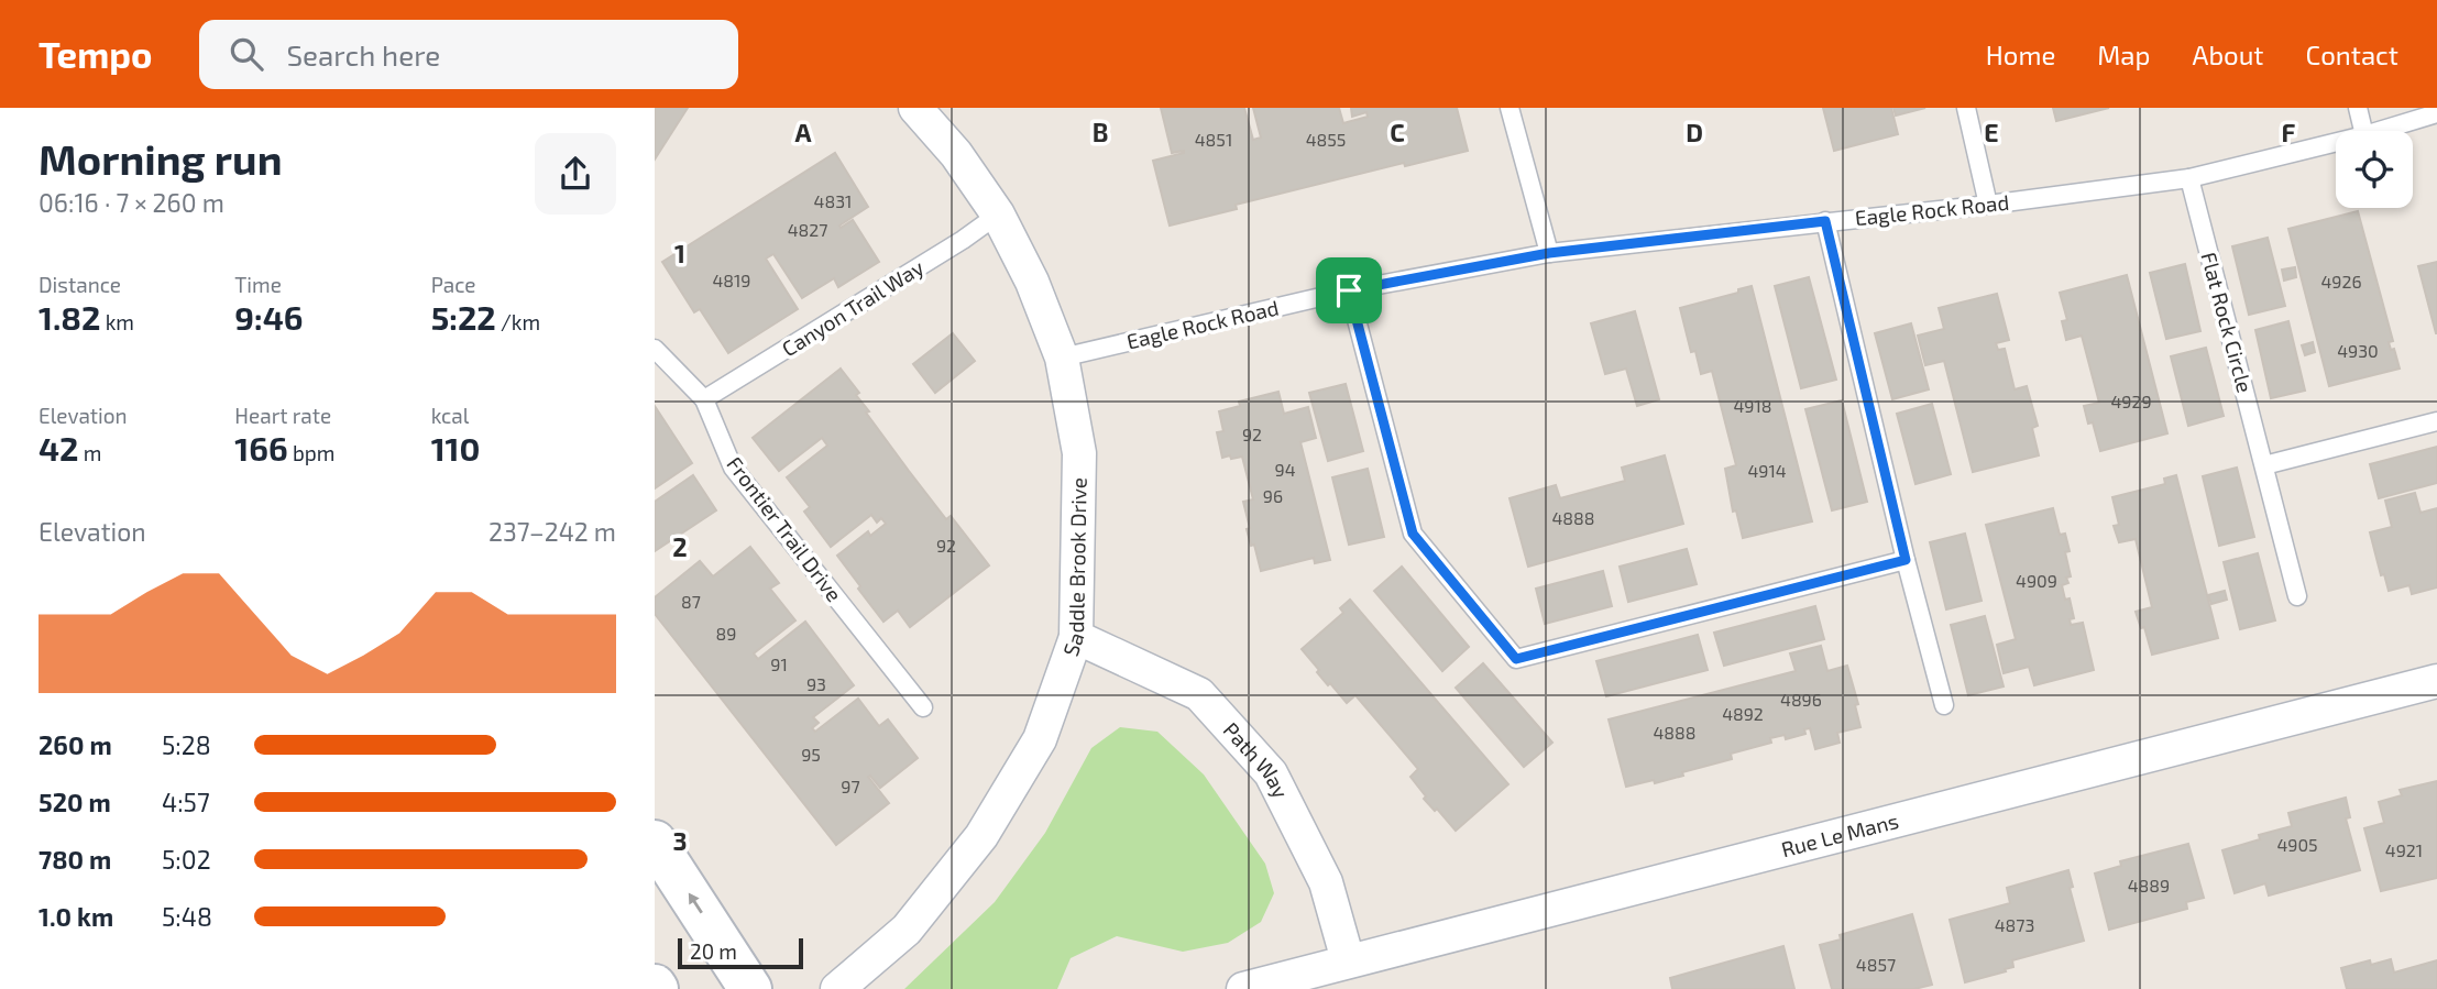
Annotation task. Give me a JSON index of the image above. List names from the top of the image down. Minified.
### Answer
{"streets":{"street":["Saddle Brook Drive","Path Way","Rue Le Mans"],"lane":["Eagle Rock Road","Canyon Trail Way","Flat Rock Circle","Frontier Trail Drive"]},"crossings":[["Eagle Rock Road","Flat Rock Circle"],["Eagle Rock Road","Saddle Brook Drive"],["Canyon Trail Way","Frontier Trail Drive"],["Canyon Trail Way","Saddle Brook Drive"],["Saddle Brook Drive","Path Way"],["Path Way","Rue Le Mans"]],"house_numbers":["4851","4855","4831","4827","4819","4926","4930","4929","4918","92","94","4914","96","4888","92","4909","87","89","91","93","4896","4892","4888","95","97","4905","4921","4889","4873","4857"],"scale_bar":"20 m","page":{"header":"Tempo","search":"Search here","nav":["Home","Map","About","Contact"],"heading":["Morning run","06:16 · 7 × 260 m"],"stats":[["Distance","1.82 km"],["Time","9:46"],["Pace","5:22 /km"],["Elevation","42 m"],["Heart rate","166 bpm"],["kcal","110"]],"chart":["Elevation","237–242 m"],"list":[{"name":"260 m","note":"5:28"},{"name":"520 m","note":"4:57"},{"name":"780 m","note":"5:02"},{"name":"1.0 km","note":"5:48"}],"scale":"20 m"},"grid":{"columns":["A","B","C","D","E","F"],"rows":["1","2","3"]}}
